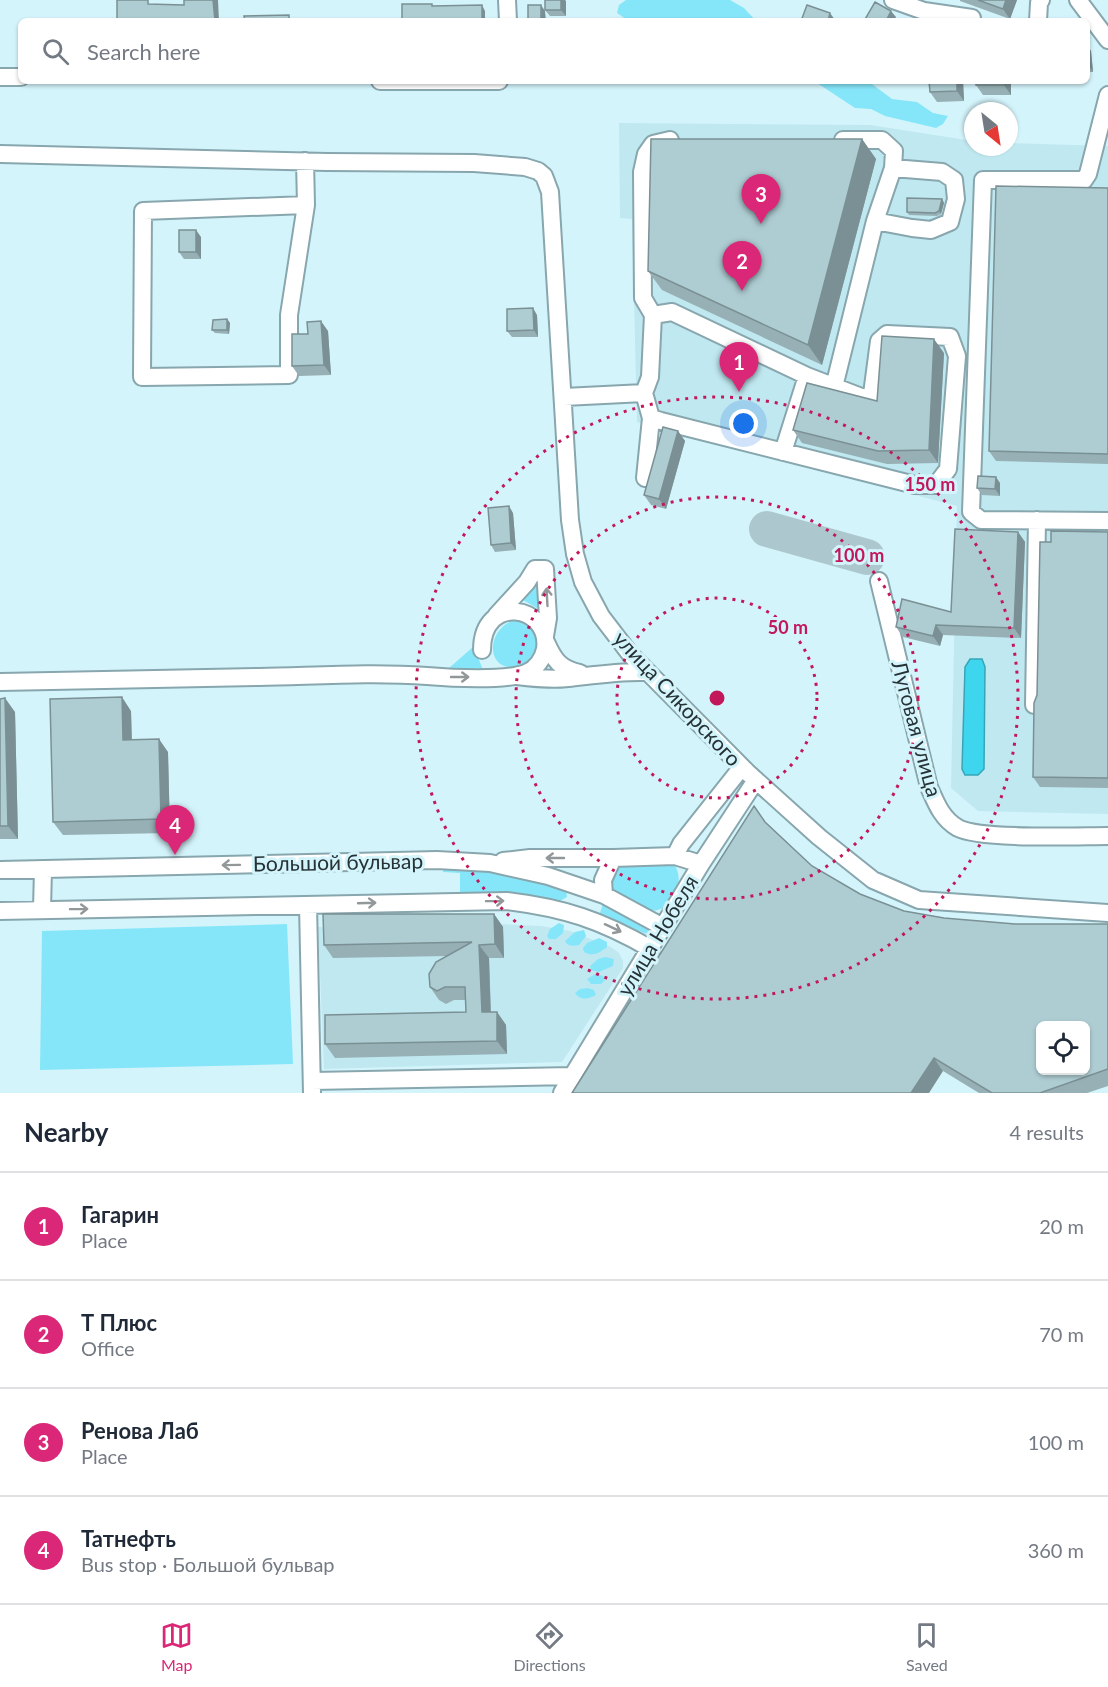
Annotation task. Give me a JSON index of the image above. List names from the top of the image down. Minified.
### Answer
{"streets":{"street":["улица Сикорского","Луговая улица","Большой бульвар","улица Нобеля"]},"crossings":[["улица Сикорского","улица Нобеля"],["Большой бульвар","улица Нобеля"]],"north":"bottom right","page":{"search":"Search here","pins":["3","2","1","4"],"heading":["Nearby","4 results"],"list":[{"mark":"1","name":"Гагарин","note":"Place","value":"20 m"},{"mark":"2","name":"Т Плюс","note":"Office","value":"70 m"},{"mark":"3","name":"Ренова Лаб","note":"Place","value":"100 m"},{"mark":"4","name":"Татнефть","note":"Bus stop · Большой бульвар","value":"360 m"}],"nav":["Map","Directions","Saved"]},"rings":["150 m","100 m","50 m"]}
